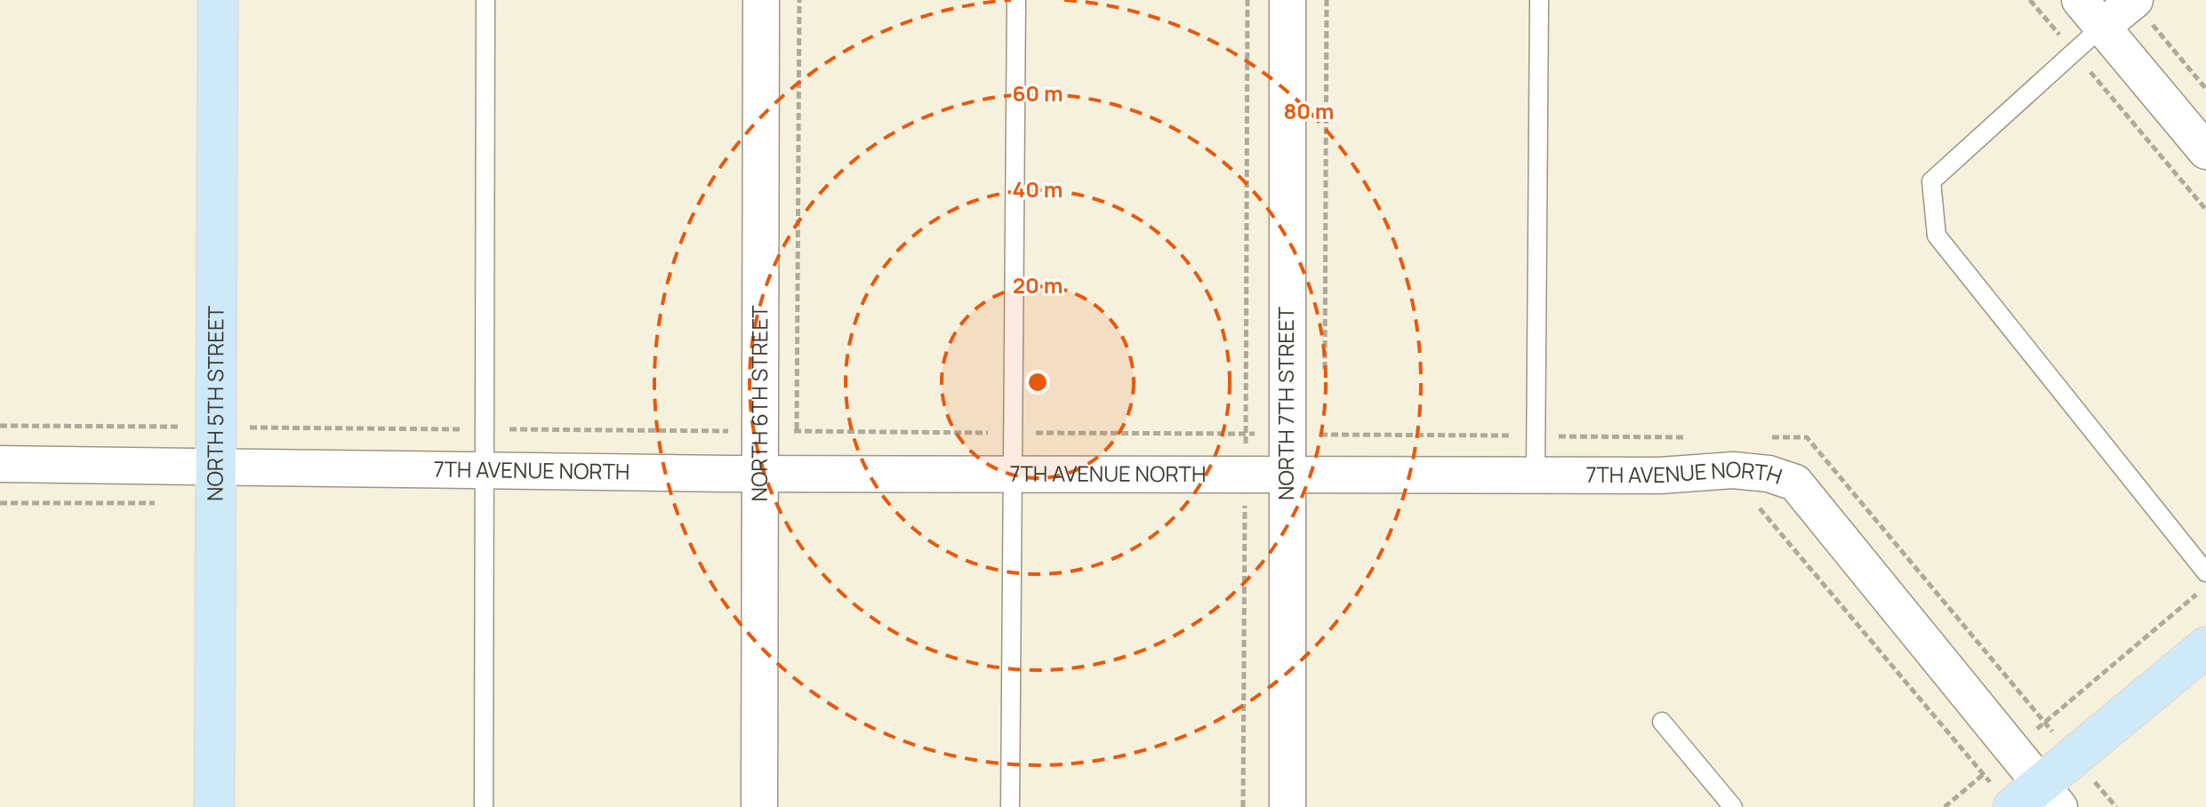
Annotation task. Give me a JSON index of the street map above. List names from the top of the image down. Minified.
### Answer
{"streets":{"main road":["NORTH 5TH STREET"],"street":["NORTH 6TH STREET","NORTH 7TH STREET","7TH AVENUE NORTH"]},"crossings":[["NORTH 5TH STREET","7TH AVENUE NORTH"],["NORTH 6TH STREET","7TH AVENUE NORTH"],["NORTH 7TH STREET","7TH AVENUE NORTH"]],"rings":["60 m","80 m","40 m","20 m"]}
